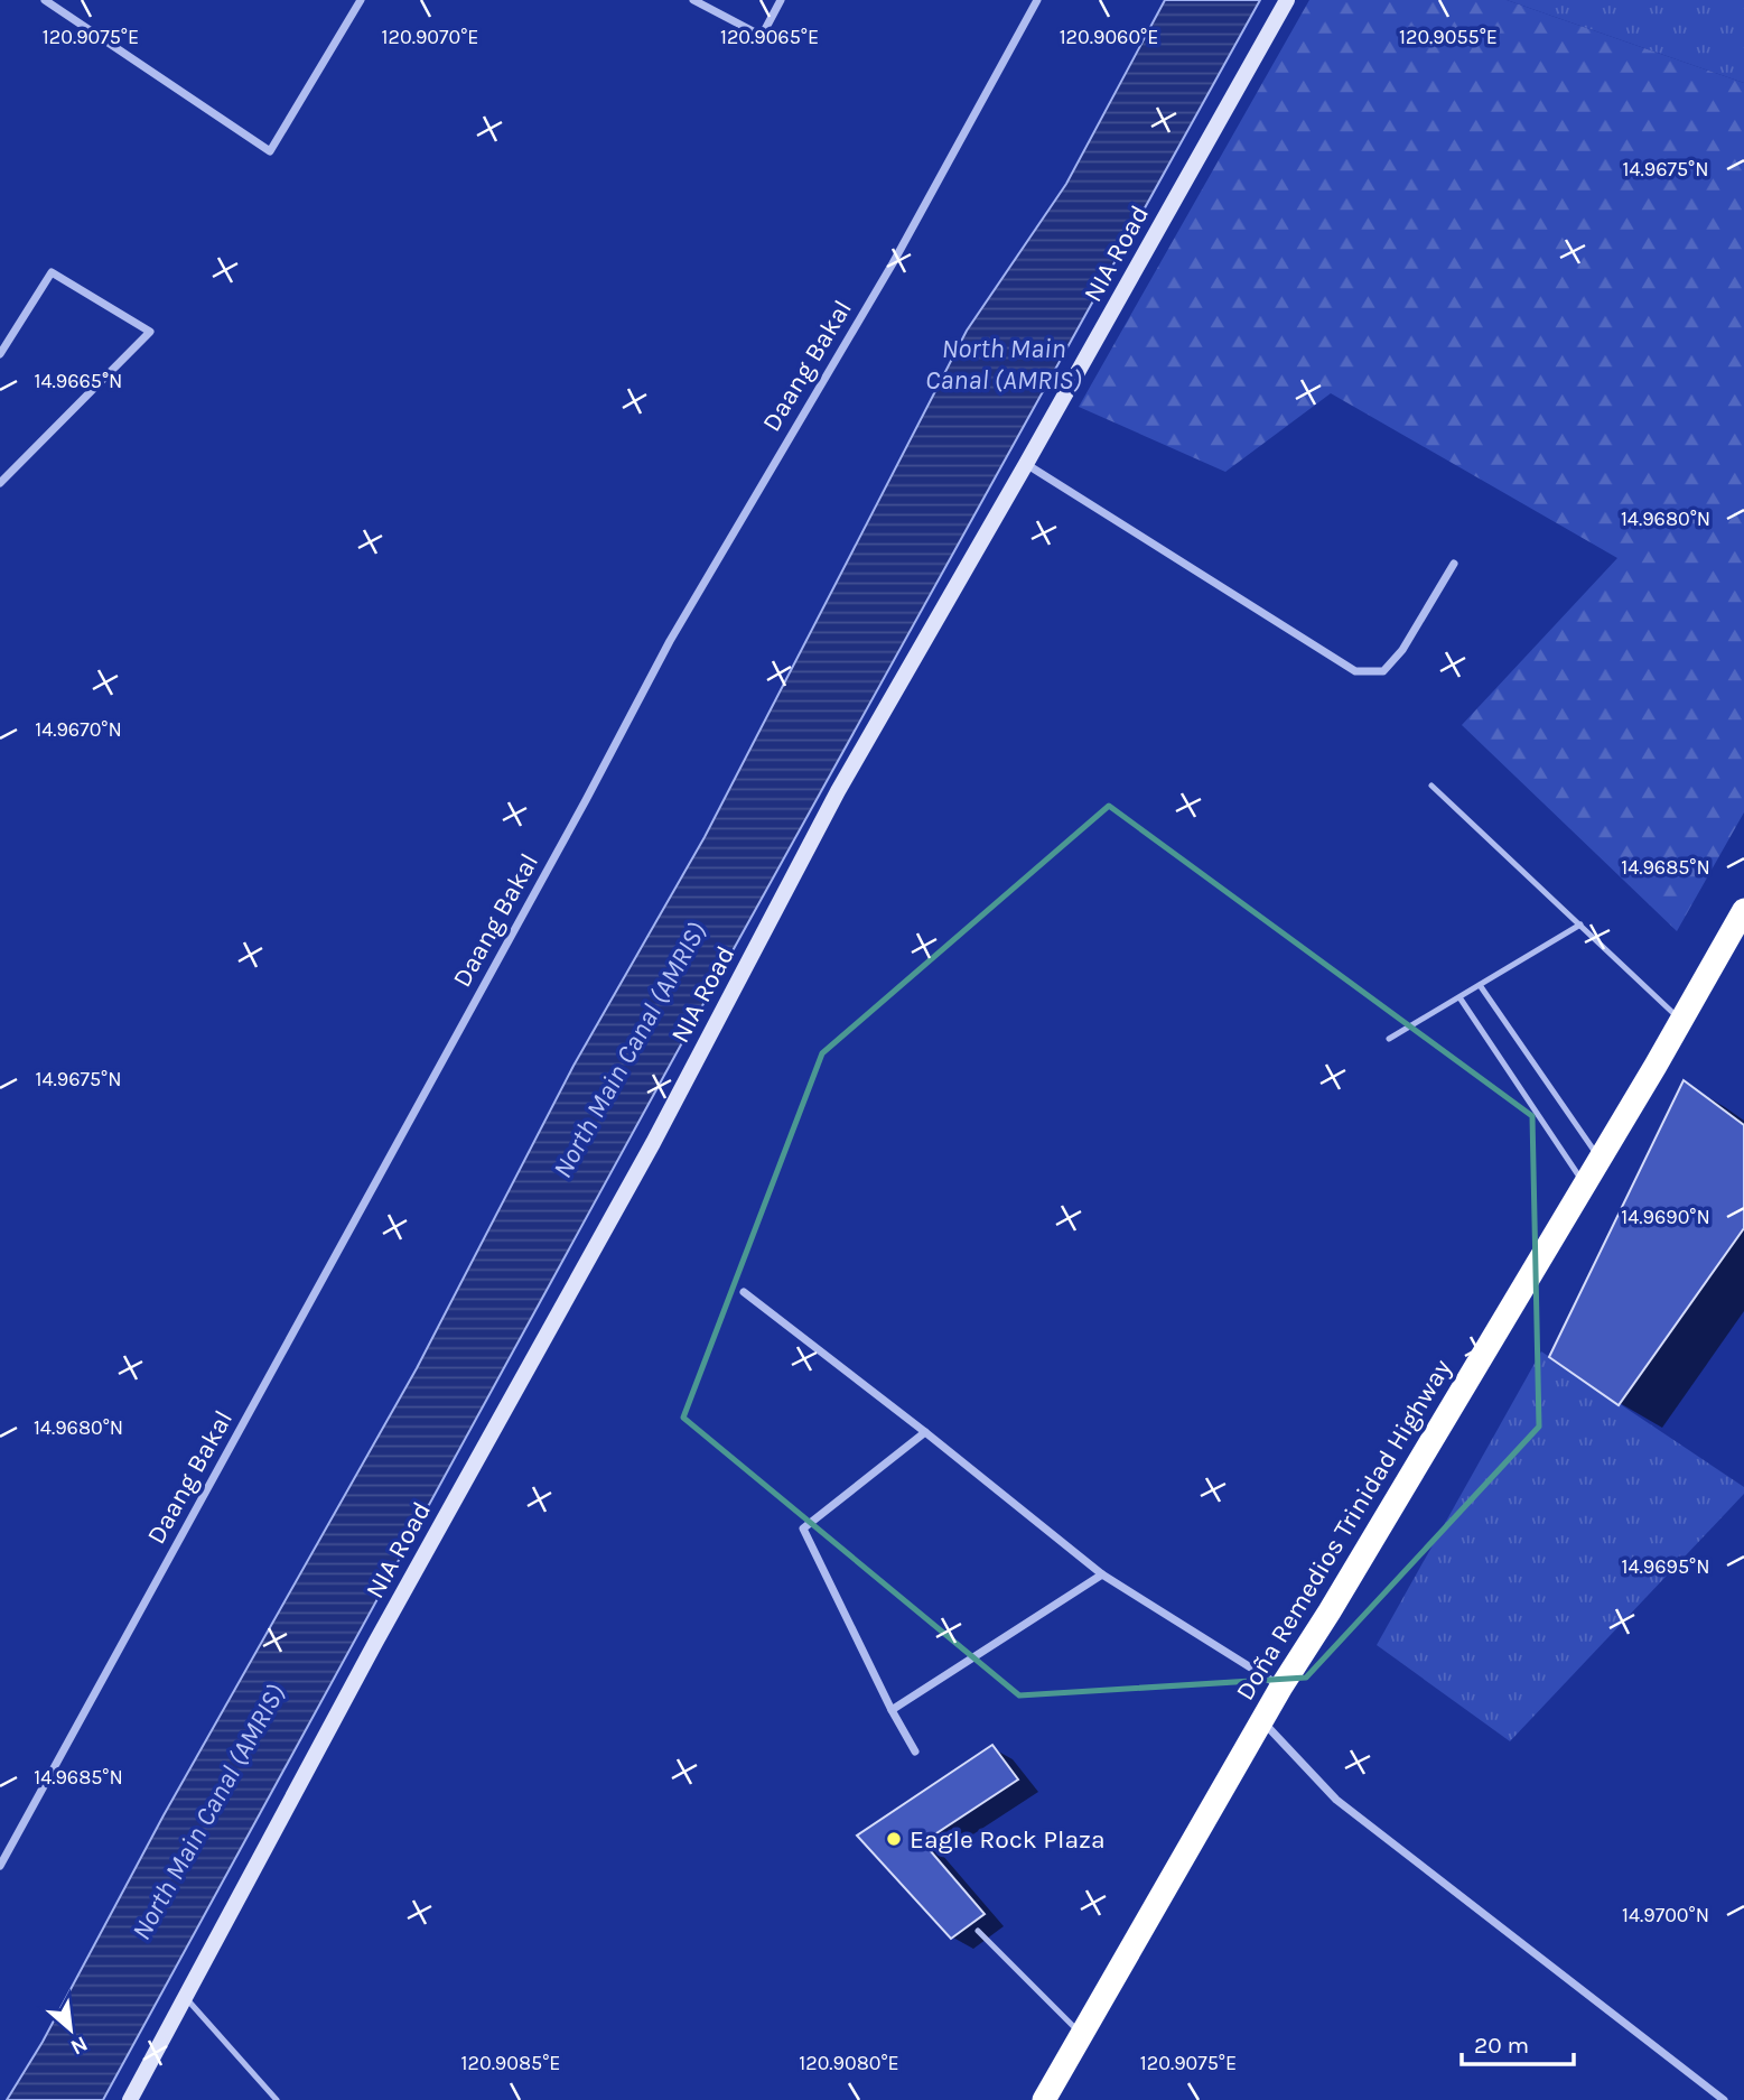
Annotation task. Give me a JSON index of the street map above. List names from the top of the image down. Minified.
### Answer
{"streets":{"highway":["Doña Remedios Trinidad Highway"],"street":["NIA Road","Daang Bakal"]},"water":["North Main Canal (AMRIS)"],"places":["Eagle Rock Plaza"],"scale_bar":"20 m","north":"bottom right","coordinates":["120.9075°E","120.9070°E","120.9060°E","120.9055°E","120.9065°E","14.9675°N","14.9665°N","14.9680°N","14.9670°N","14.9685°N","14.9690°N","14.9695°N","14.9700°N","120.9085°E","120.9080°E"]}
